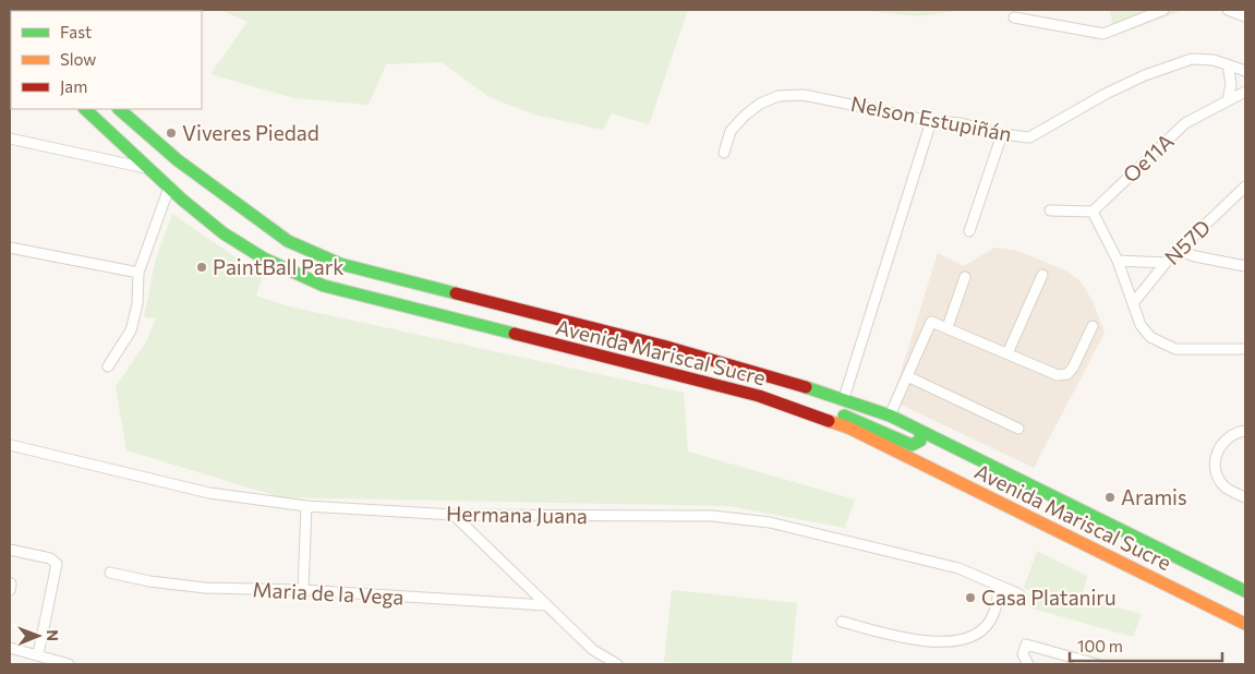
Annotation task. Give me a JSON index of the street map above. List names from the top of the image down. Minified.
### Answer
{"streets":{"main road":["Avenida Mariscal Sucre"],"street":["Nelson Estupiñán","Oe11A","N57D","Hermana Juana","Maria de la Vega"]},"places":["Viveres Piedad","PaintBall Park","Aramis","Casa Plataniru"],"legend":["Fast","Slow","Jam"],"scale_bar":"100 m","north":"right"}
